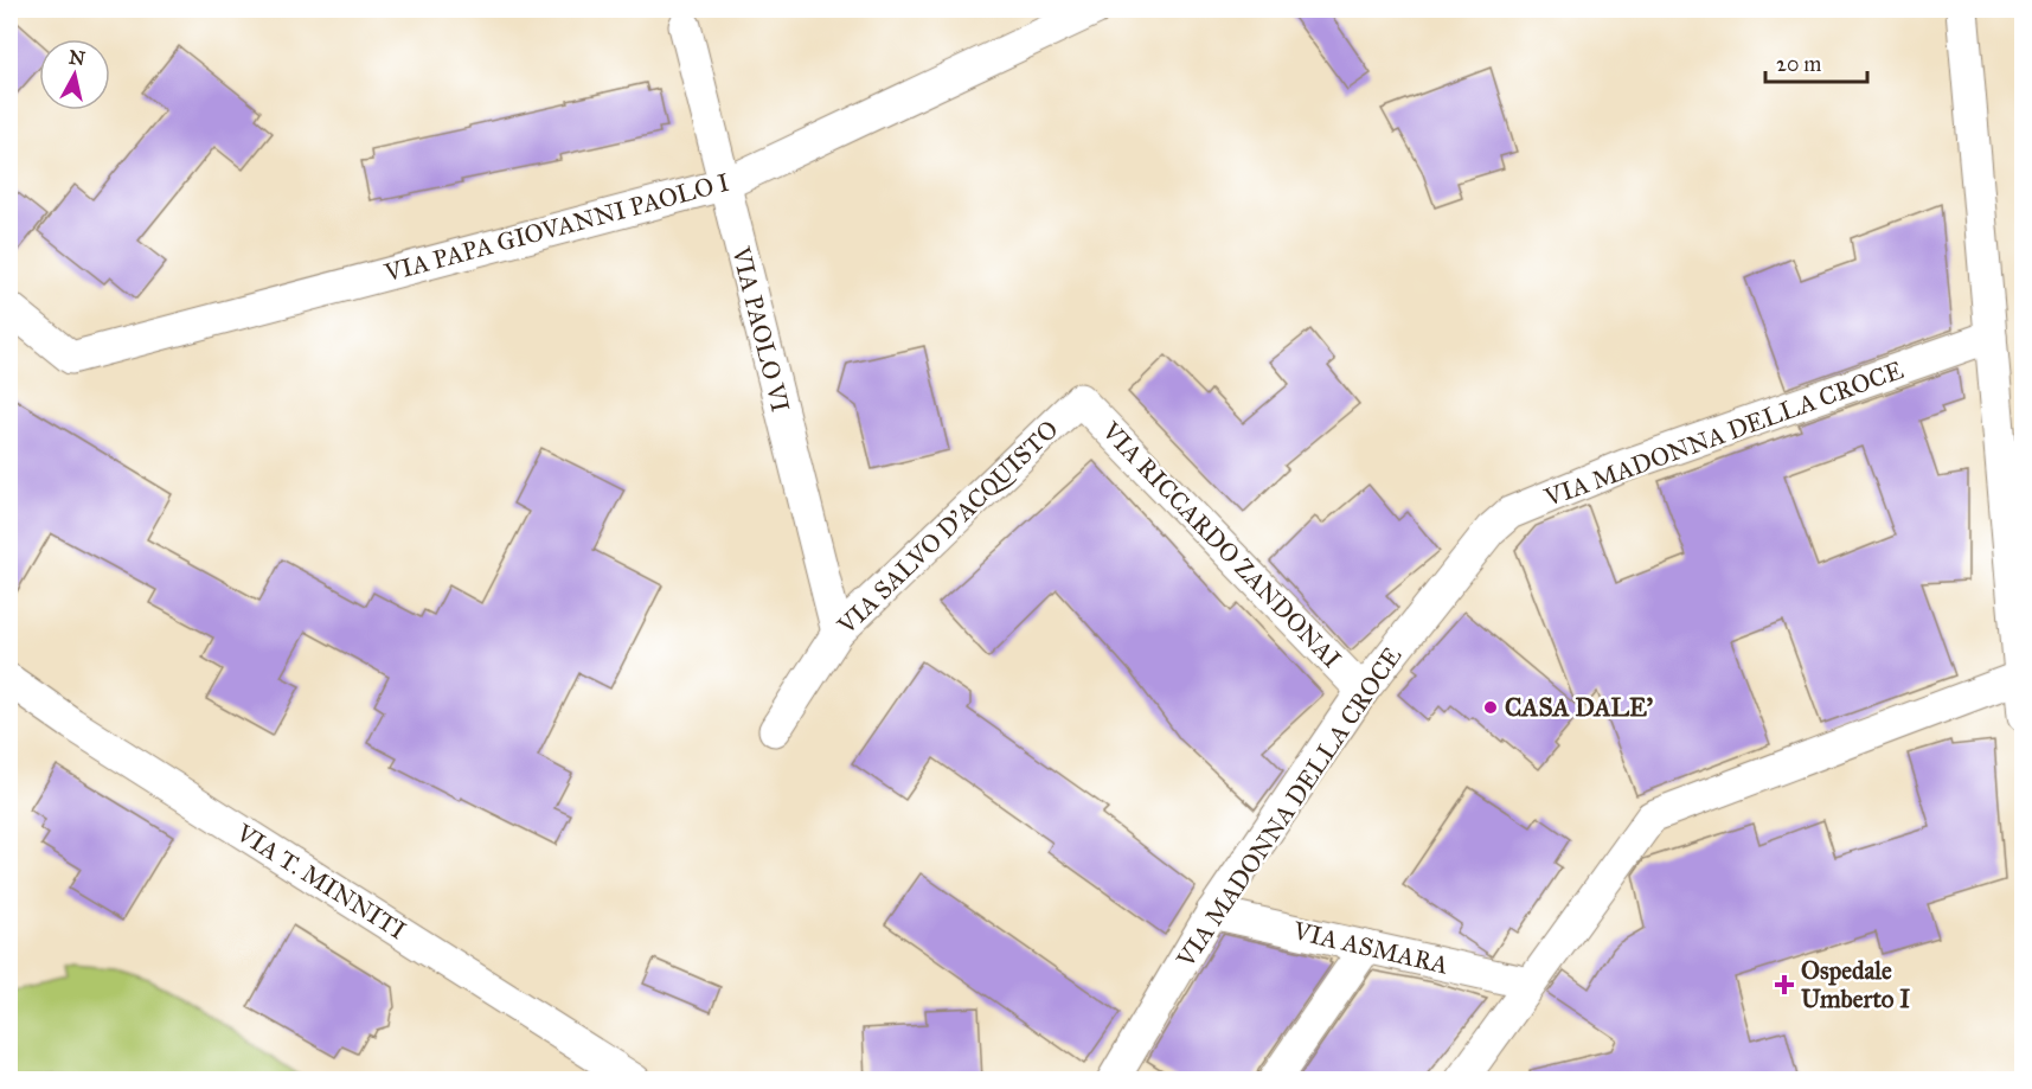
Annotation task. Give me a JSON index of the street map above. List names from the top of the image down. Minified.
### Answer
{"streets":{"street":["VIA PAPA GIOVANNI PAOLO I","VIA PAOLO VI","VIA MADONNA DELLA CROCE","VIA SALVO D'ACQUISTO","VIA RICCARDO ZANDONAI","VIA T. MINNITI","VIA ASMARA"]},"crossings":[["VIA PAPA GIOVANNI PAOLO I","VIA PAOLO VI"],["VIA PAOLO VI","VIA SALVO D'ACQUISTO"],["VIA MADONNA DELLA CROCE","VIA RICCARDO ZANDONAI"],["VIA MADONNA DELLA CROCE","VIA ASMARA"],["VIA SALVO D'ACQUISTO","VIA RICCARDO ZANDONAI"]],"places":{"other":["CASA DALE'"],"health":["Ospedale Umberto I"]},"scale_bar":"20 m","north":"top"}
